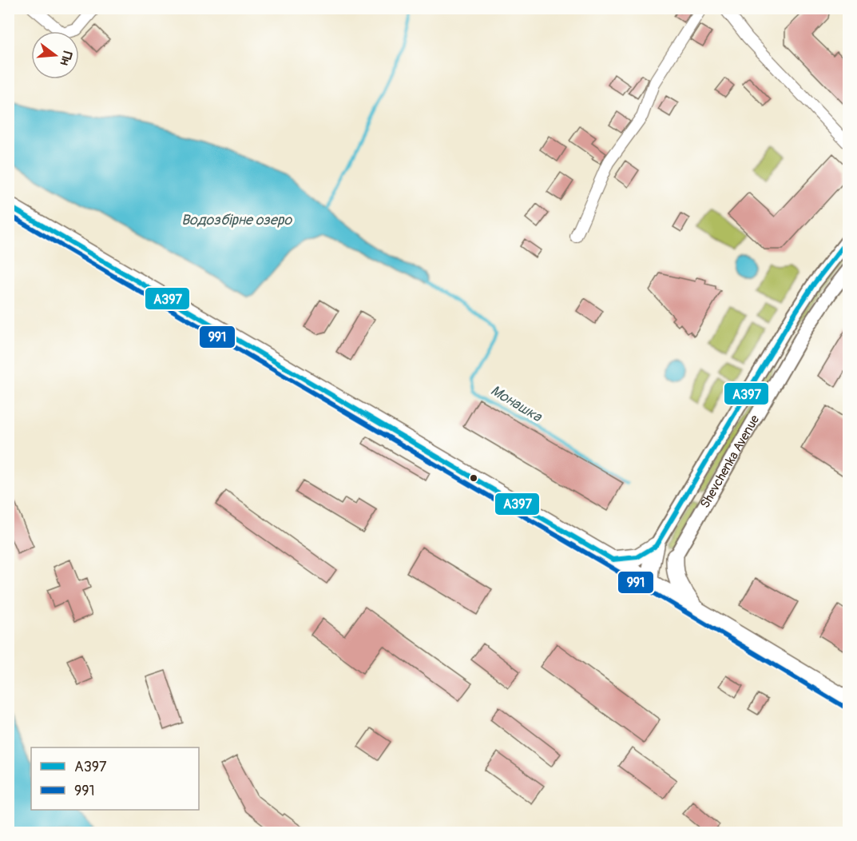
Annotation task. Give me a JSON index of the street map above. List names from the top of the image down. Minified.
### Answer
{"streets":{"street":["Shevchenka Avenue"]},"water":["Водозбірне озеро","Монашка"],"lines":["transit line А397","transit line 991"],"legend":["А397","991"],"north":"right"}
